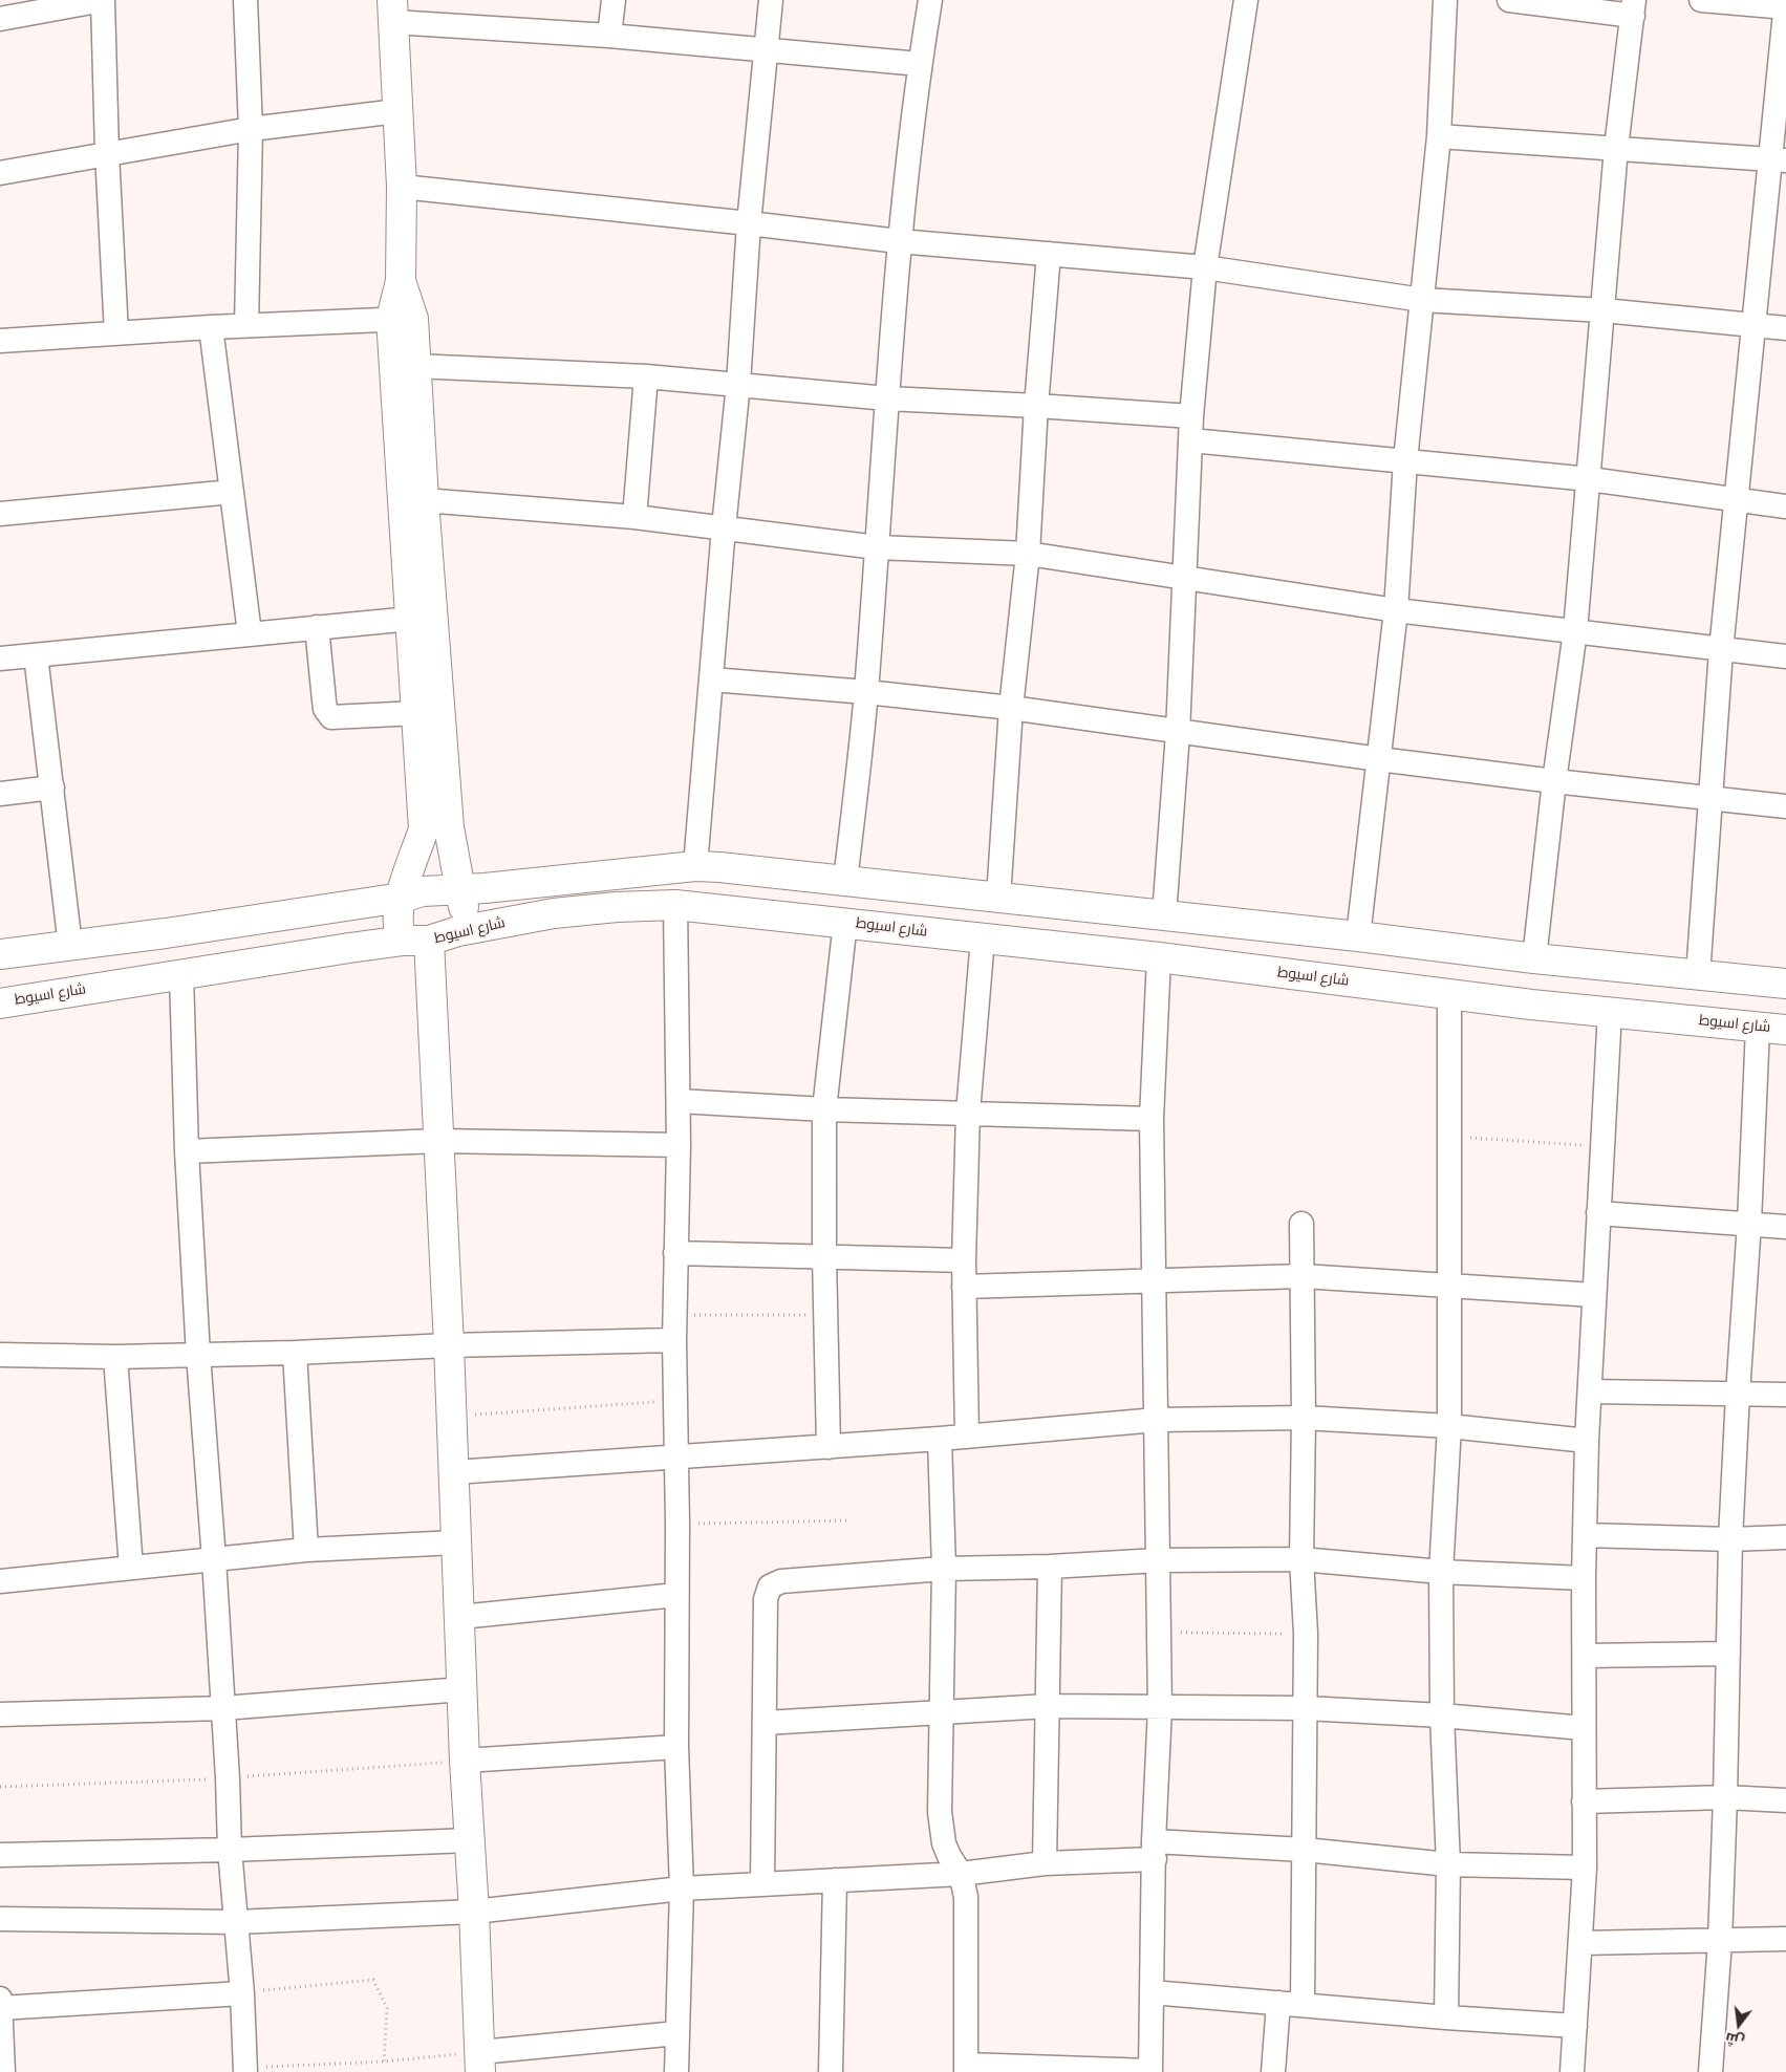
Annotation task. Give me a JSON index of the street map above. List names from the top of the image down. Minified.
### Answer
{"streets":{"street":["شارع اسيوط"]},"north":"bottom"}
